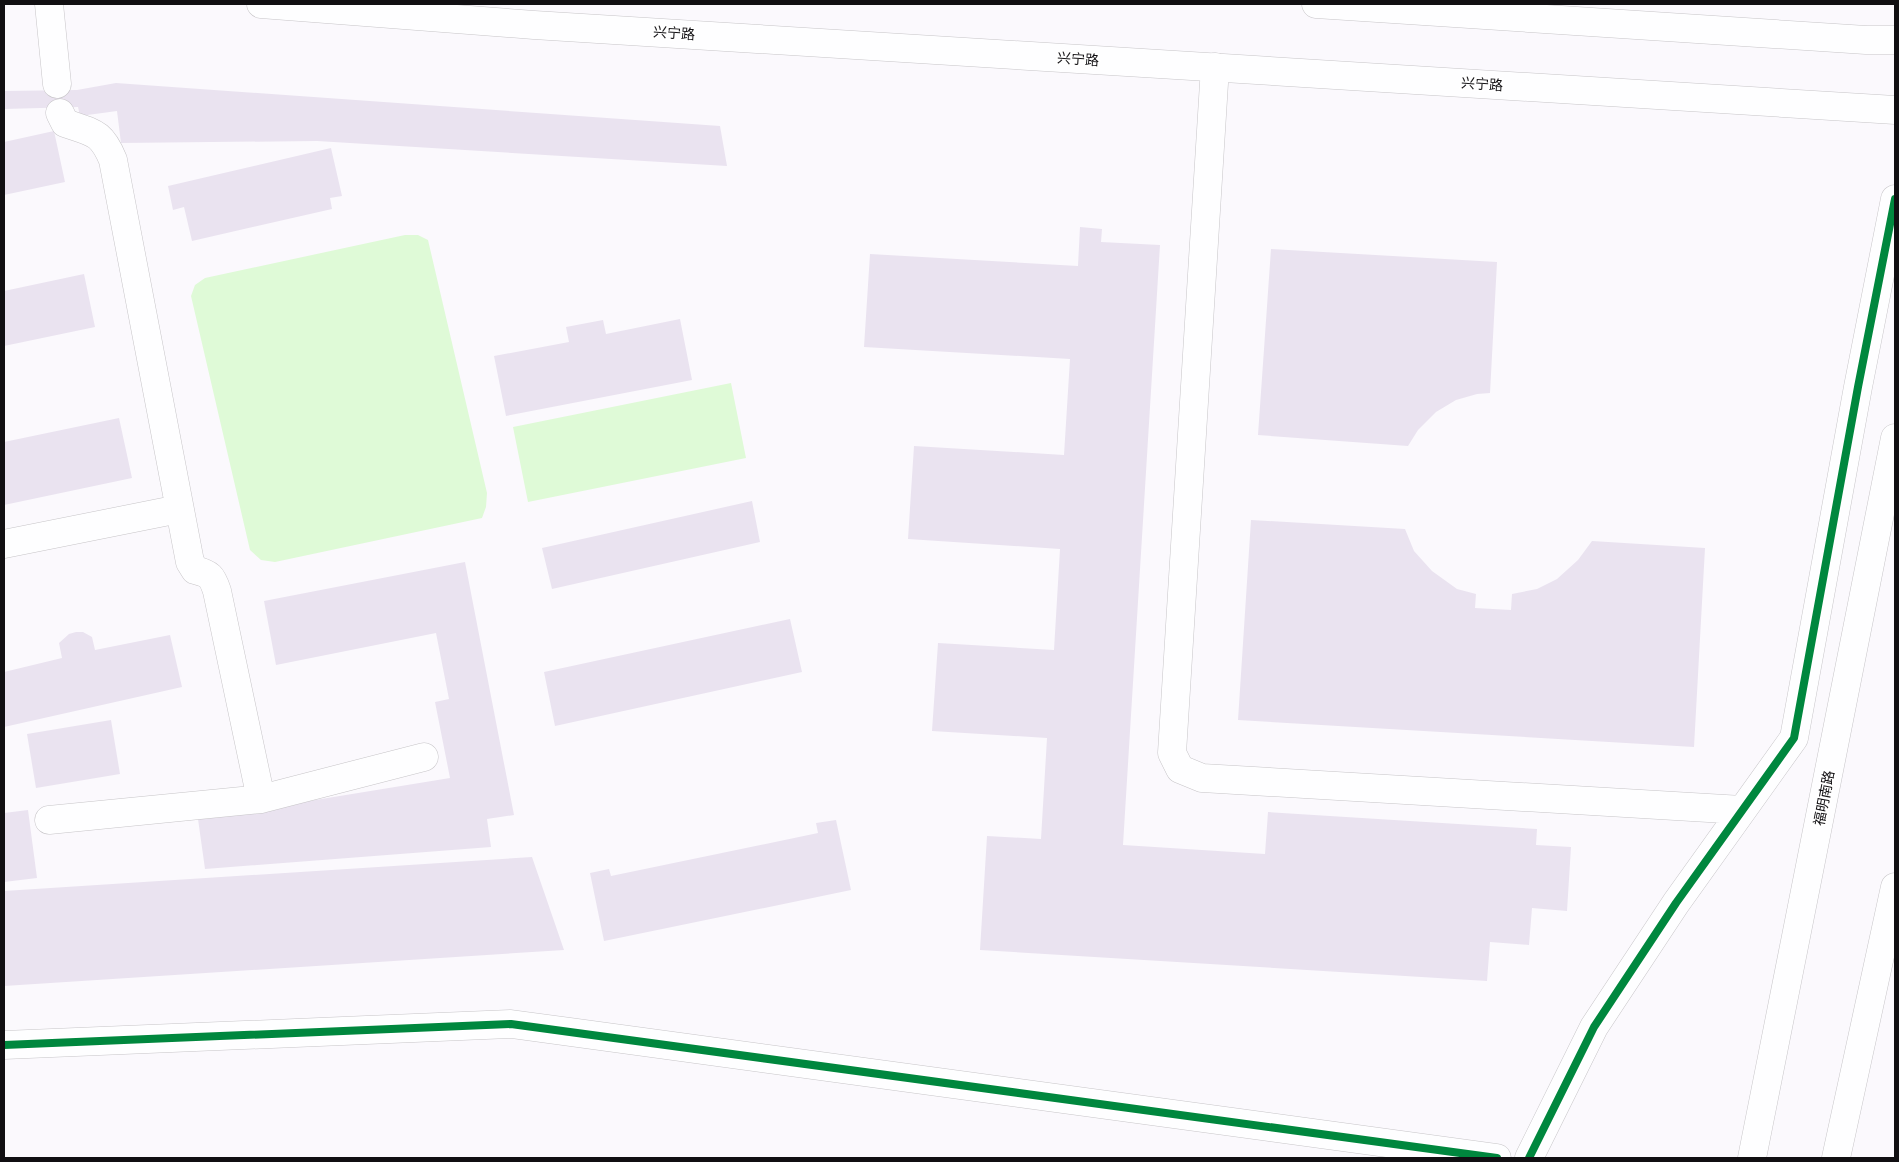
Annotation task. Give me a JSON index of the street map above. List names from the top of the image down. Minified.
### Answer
{"streets":{"main road":["兴宁路","福明南路"]}}
